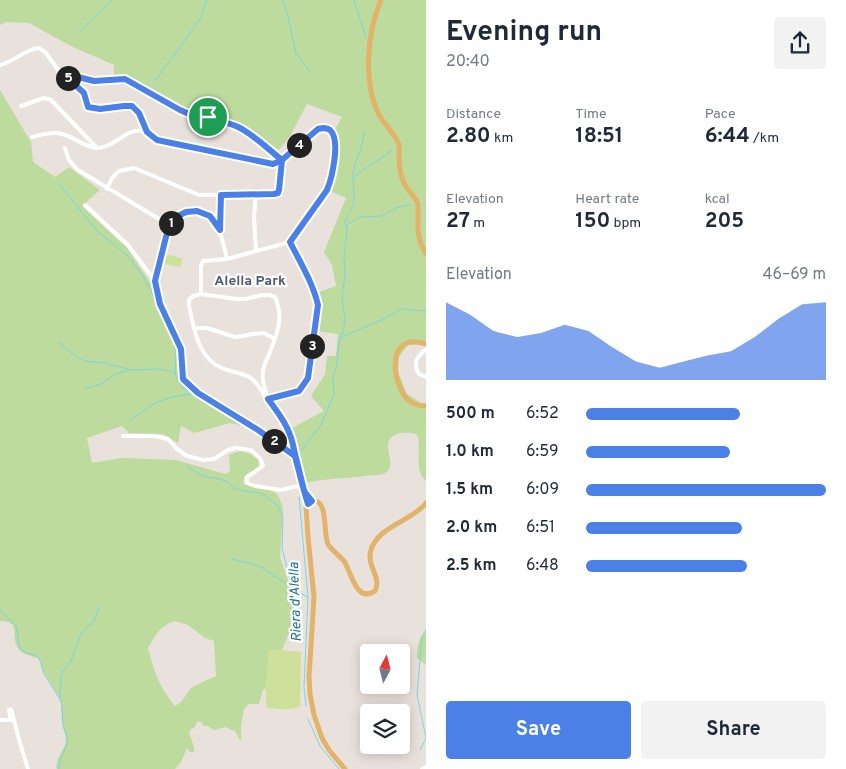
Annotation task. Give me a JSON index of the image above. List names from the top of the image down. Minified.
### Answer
{"districts":["Alella Park"],"water":["Riera d'Alella"],"north":"top","page":{"heading":["Evening run","20:40"],"pins":["5","4","1","3","2"],"stats":[["Distance","2.80 km"],["Time","18:51"],["Pace","6:44 /km"],["Elevation","27 m"],["Heart rate","150 bpm"],["kcal","205"]],"chart":["Elevation","46–69 m"],"list":[{"name":"500 m","note":"6:52"},{"name":"1.0 km","note":"6:59"},{"name":"1.5 km","note":"6:09"},{"name":"2.0 km","note":"6:51"},{"name":"2.5 km","note":"6:48"}],"buttons":["Save","Share"]}}
